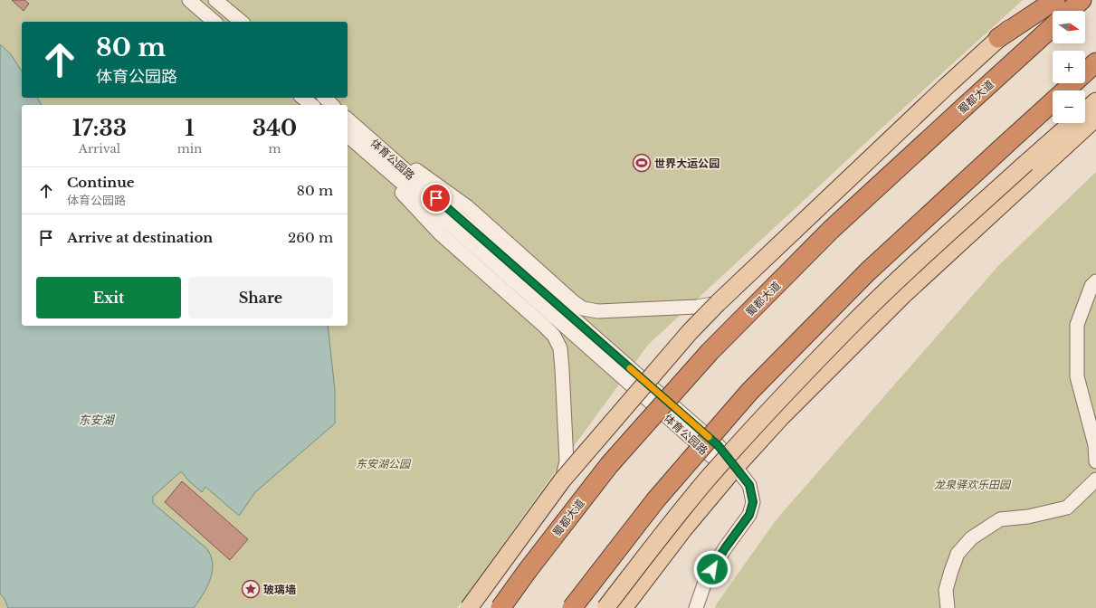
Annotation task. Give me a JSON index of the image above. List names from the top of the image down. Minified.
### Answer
{"streets":{"highway":["蜀都大道"],"street":["体育公园路"]},"water":["东安湖"],"parks":["东安湖公园","龙泉驿欢乐田园"],"places":{"sports":["世界大运公园"],"place":["玻璃墙"]},"north":"right","page":{"map_buttons":["+","−"],"turn":["80 m","体育公园路"],"eta":["17:33","Arrival","1","min","340","m"],"list":[{"name":"Continue","note":"体育公园路","value":"80 m"},{"name":"Arrive at destination","value":"260 m"}],"buttons":["Exit","Share"]}}
